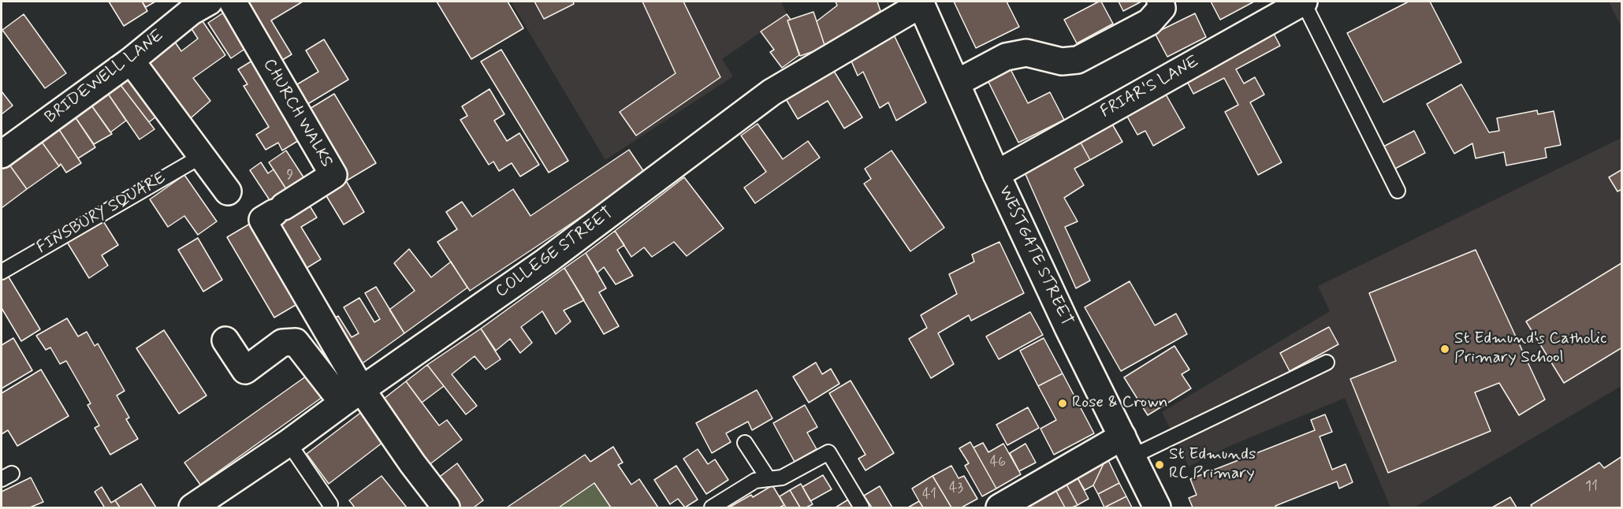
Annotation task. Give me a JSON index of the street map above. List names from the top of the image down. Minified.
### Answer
{"streets":{"street":["BRIDEWELL LANE","FRIAR'S LANE","CHURCH WALKS","COLLEGE STREET","WESTGATE STREET"],"lane":["FINSBURY SQUARE"]},"crossings":[["FRIAR'S LANE","WESTGATE STREET"],["CHURCH WALKS","COLLEGE STREET"],["COLLEGE STREET","WESTGATE STREET"]],"places":["St Edmund's Catholic Primary School","Rose & Crown","St Edmunds RC Primary"],"house_numbers":["9","46","11","43","41"]}
